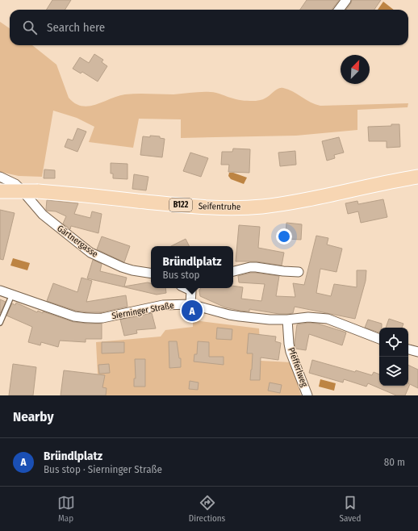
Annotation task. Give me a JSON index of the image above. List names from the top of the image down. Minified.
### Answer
{"streets":{"main road":["B122","Seifentruhe"],"street":["Gärtnergasse","Sierninger Straße","Pfefferlweg"]},"crossings":[["Seifentruhe","Gärtnergasse"],["Sierninger Straße","Pfefferlweg"]],"north":"top right","page":{"search":"Search here","popup":["Bründlplatz","Bus stop"],"pins":"A","heading":"Nearby","list":[{"mark":"A","name":"Bründlplatz","note":"Bus stop · Sierninger Straße","value":"80 m"}],"nav":["Map","Directions","Saved"]}}
